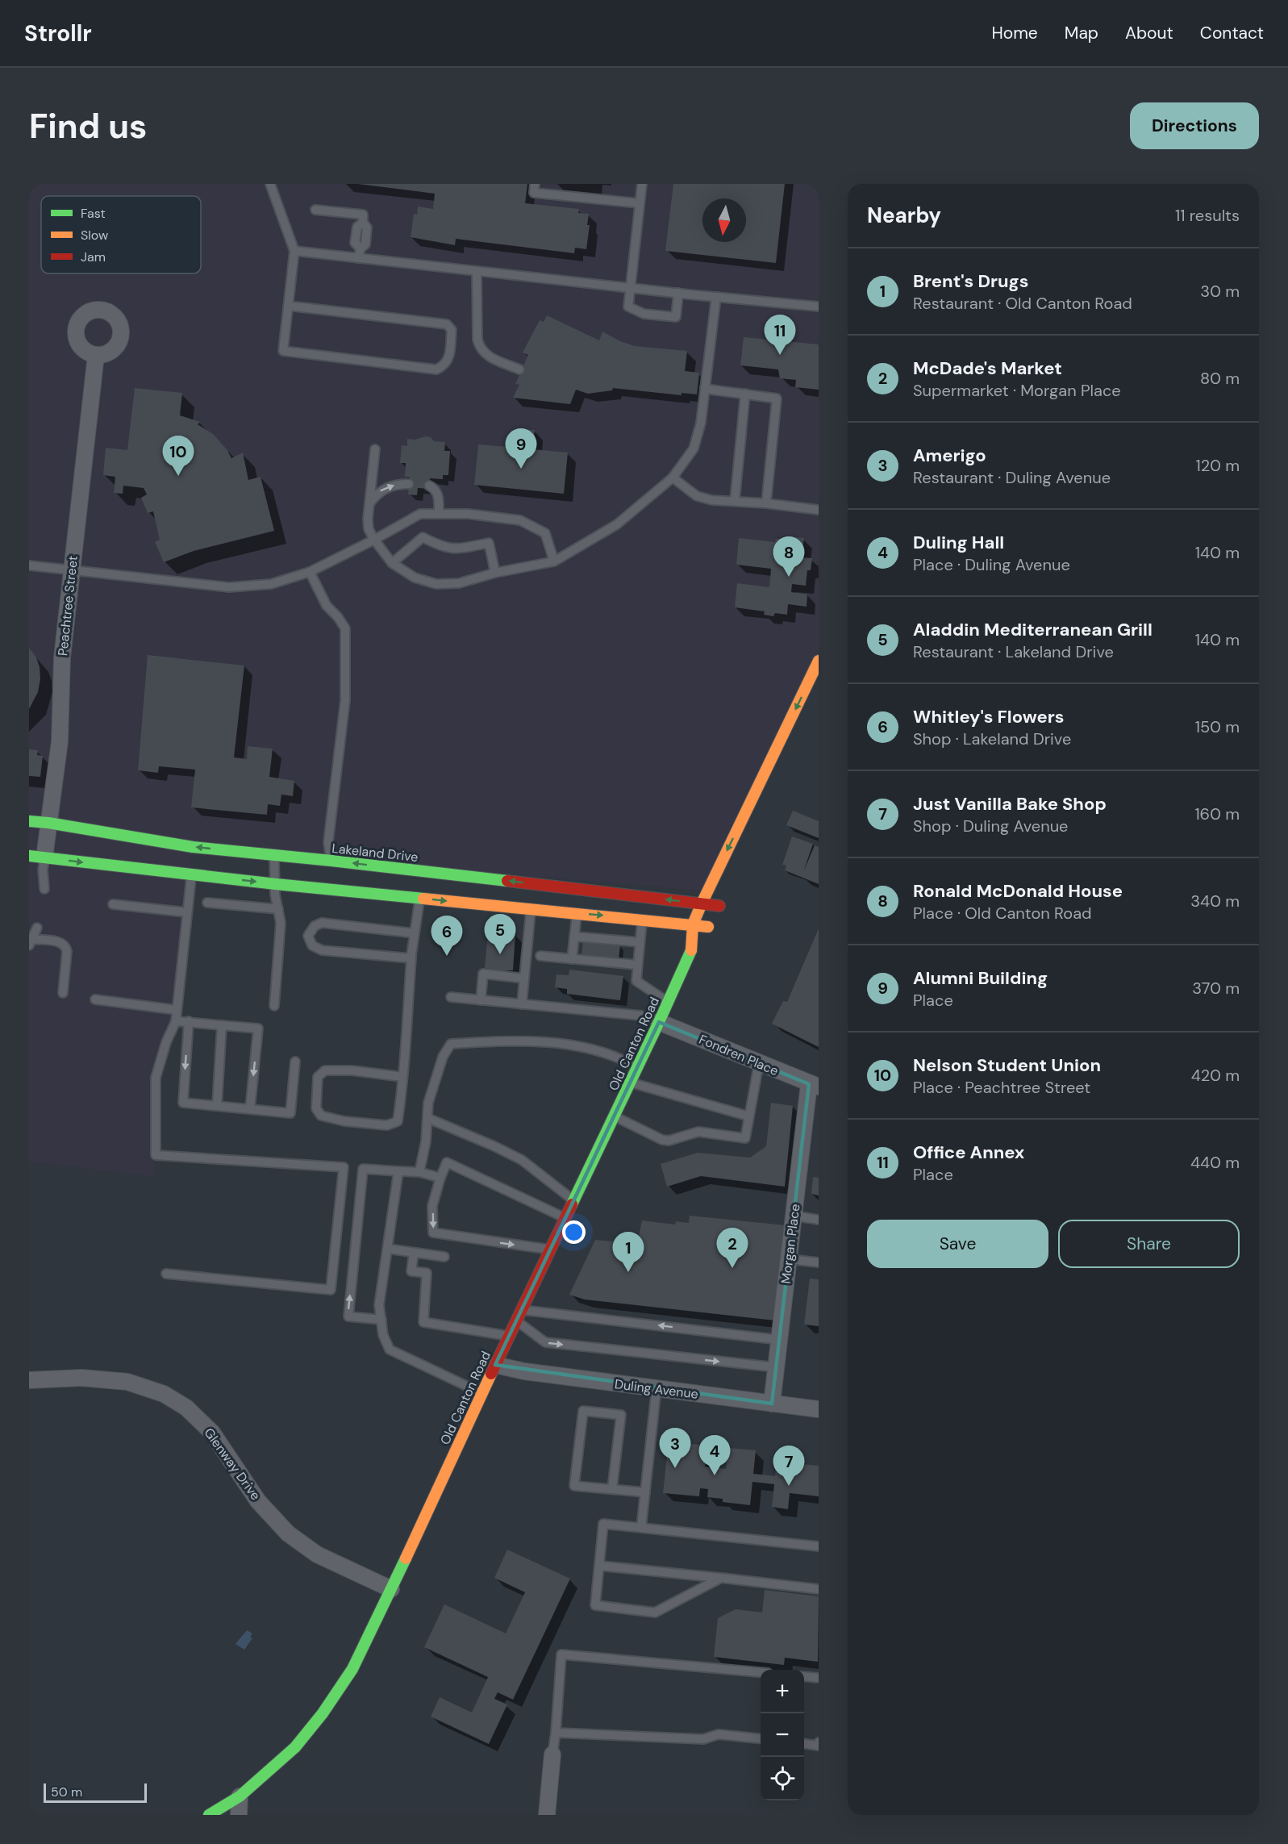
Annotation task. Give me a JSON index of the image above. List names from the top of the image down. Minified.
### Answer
{"streets":{"main road":["Lakeland Drive","Old Canton Road"],"street":["Peachtree Street","Fondren Place","Morgan Place","Duling Avenue","Glenway Drive"]},"crossings":[["Peachtree Street","Lakeland Drive"],["Lakeland Drive","Old Canton Road"],["Old Canton Road","Fondren Place"],["Old Canton Road","Duling Avenue"],["Old Canton Road","Glenway Drive"],["Fondren Place","Morgan Place"],["Morgan Place","Duling Avenue"]],"legend":["Fast","Slow","Jam"],"scale_bar":"50 m","north":"bottom","page":{"header":"Strollr","nav":["Home","Map","About","Contact"],"buttons":["Directions",["Save","Share"]],"title":"Find us","heading":["Nearby","11 results"],"list":[{"mark":"1","name":"Brent's Drugs","note":"Restaurant · Old Canton Road","value":"30 m"},{"mark":"2","name":"McDade's Market","note":"Supermarket · Morgan Place","value":"80 m"},{"mark":"3","name":"Amerigo","note":"Restaurant · Duling Avenue","value":"120 m"},{"mark":"4","name":"Duling Hall","note":"Place · Duling Avenue","value":"140 m"},{"mark":"5","name":"Aladdin Mediterranean Grill","note":"Restaurant · Lakeland Drive","value":"140 m"},{"mark":"6","name":"Whitley's Flowers","note":"Shop · Lakeland Drive","value":"150 m"},{"mark":"7","name":"Just Vanilla Bake Shop","note":"Shop · Duling Avenue","value":"160 m"},{"mark":"8","name":"Ronald McDonald House","note":"Place · Old Canton Road","value":"340 m"},{"mark":"9","name":"Alumni Building","note":"Place","value":"370 m"},{"mark":"10","name":"Nelson Student Union","note":"Place · Peachtree Street","value":"420 m"},{"mark":"11","name":"Office Annex","note":"Place","value":"440 m"}],"pins":["11","9","10","8","5","6","2","1","3","4","7"],"map_buttons":["+","−"],"scale":"50 m"}}
